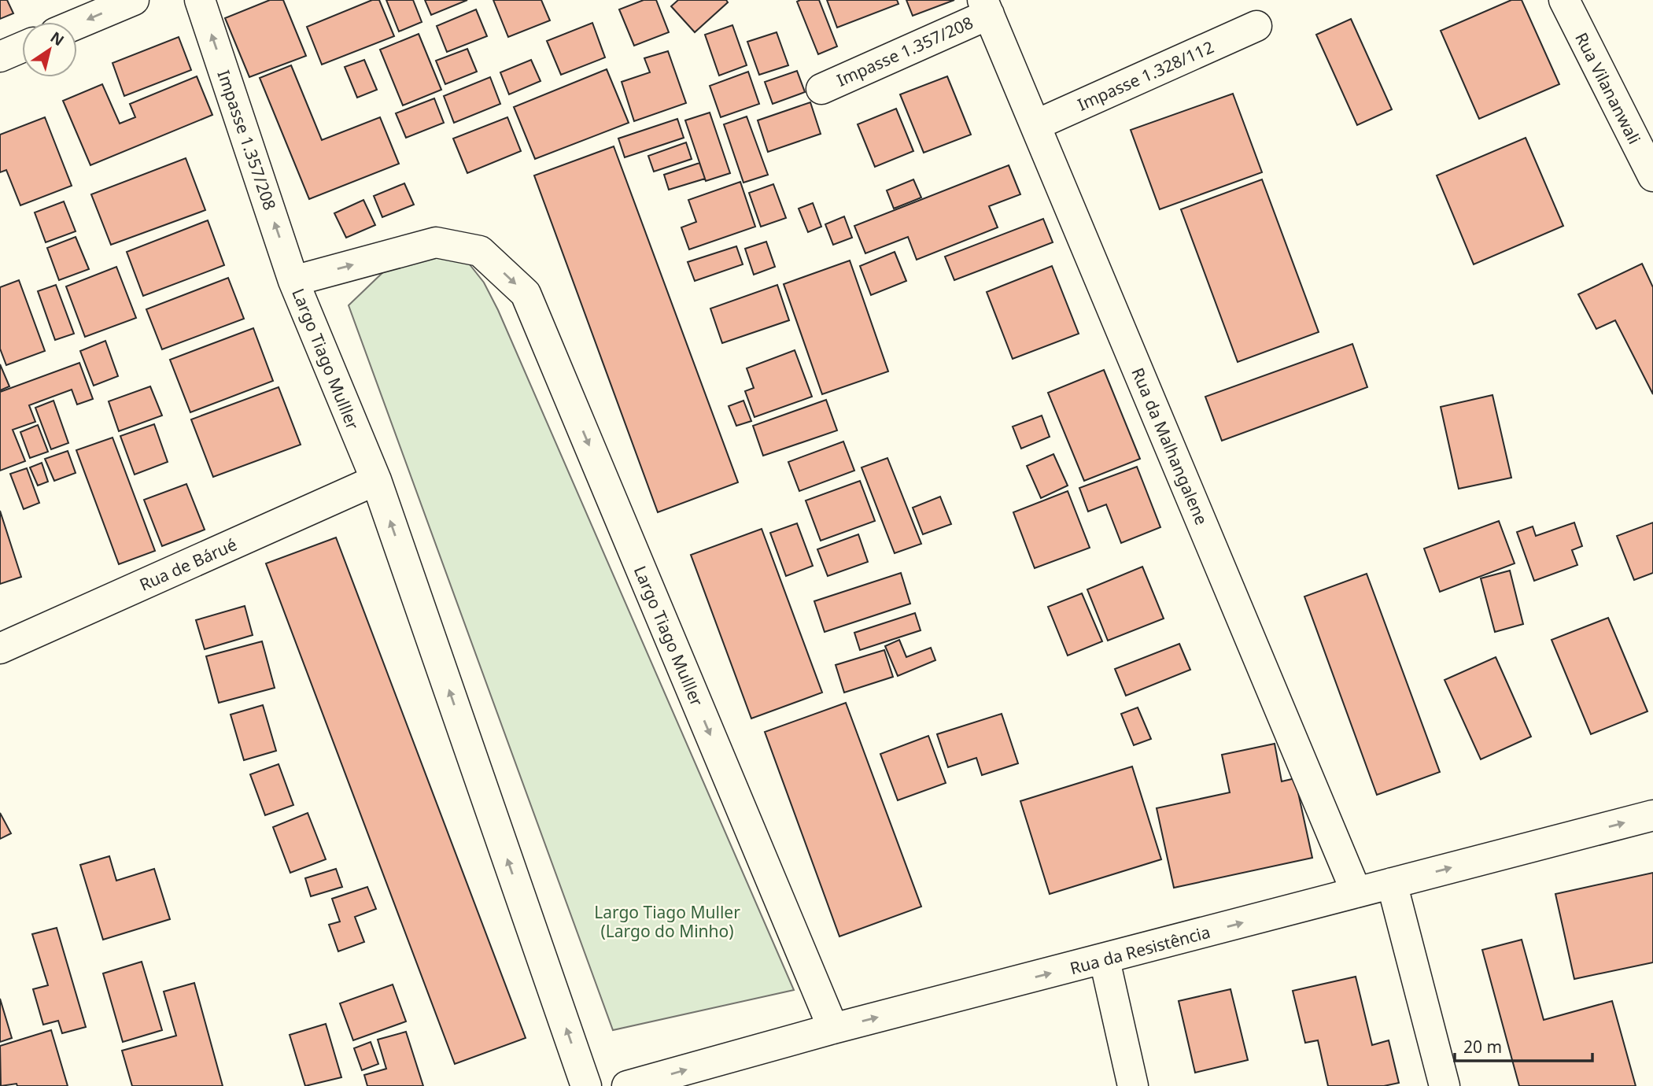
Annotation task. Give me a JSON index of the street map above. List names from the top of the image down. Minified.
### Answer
{"streets":{"street":["Impasse 1.357/208","Impasse 1.328/112","Rua Vilananwali","Largo Tiago Mulller","Rua da Malhangalene","Rua de Bárué","Rua da Resistência"]},"crossings":[["Impasse 1.357/208","Largo Tiago Mulller"],["Impasse 1.357/208","Rua da Malhangalene"],["Impasse 1.328/112","Rua da Malhangalene"],["Largo Tiago Mulller","Rua de Bárué"],["Largo Tiago Mulller","Rua da Resistência"],["Rua da Malhangalene","Rua da Resistência"]],"one_way":["Impasse 1.357/208","Rua da Resistência"],"parks":["Largo Tiago Muller (Largo do Minho)"],"scale_bar":"20 m","north":"top right"}
